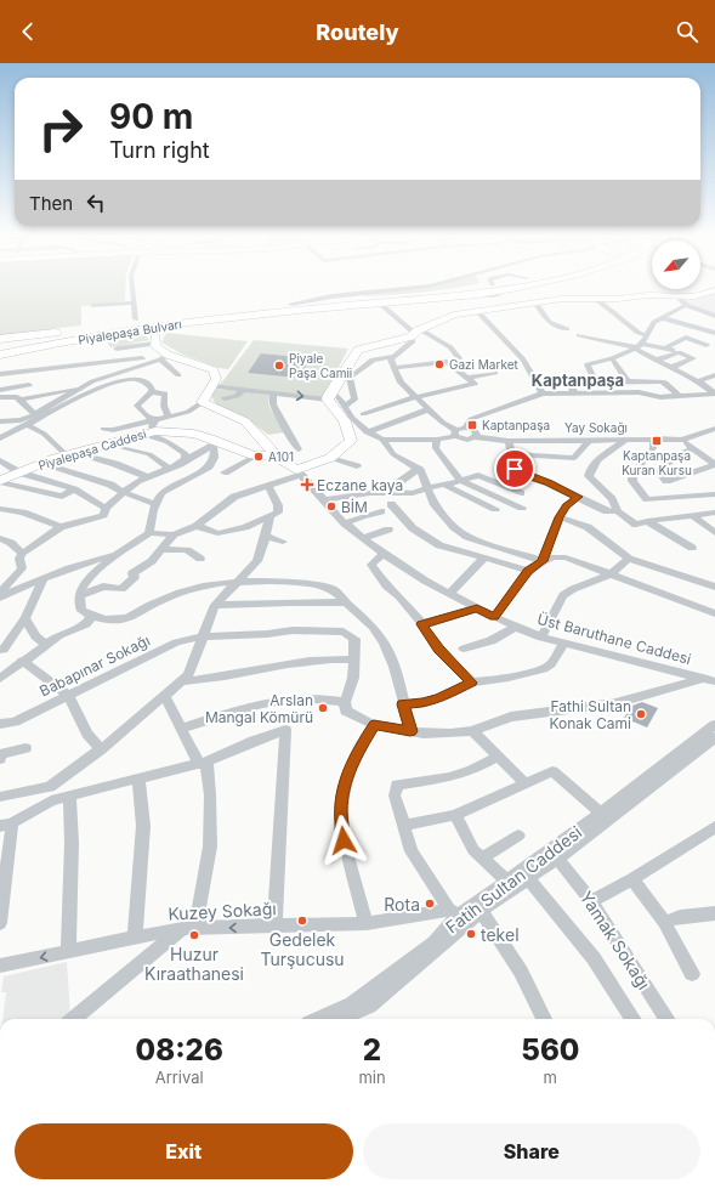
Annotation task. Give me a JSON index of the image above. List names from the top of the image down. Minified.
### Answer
{"streets":{"main road":["Piyalepaşa Bulvarı"],"street":["Yay Sokağı","Piyalepaşa Caddesi","Üst Baruthane Caddesi","Babapınar Sokağı","Fatih Sultan Caddesi","Kuzey Sokağı","Yamak Sokağı"]},"crossings":[["Fatih Sultan Caddesi","Kuzey Sokağı"]],"districts":["Kaptanpaşa"],"places":{"other":["Gazi Market","Piyale Paşa Camii","A101","BİM","Arslan Mangal Kömürü","Fathi Sultan Konak Cami","Rota","Gedelek Turşucusu","tekel","Huzur Kıraathanesi"],"transit":["Kaptanpaşa","Kaptanpaşa Kuran Kursu"],"health":["Eczane kaya"]},"north":"bottom left","page":{"header":"Routely","turn":["90 m","Turn right"],"then":"Then","eta":["08:26","Arrival","2","min","560","m"],"buttons":["Exit","Share"]}}
